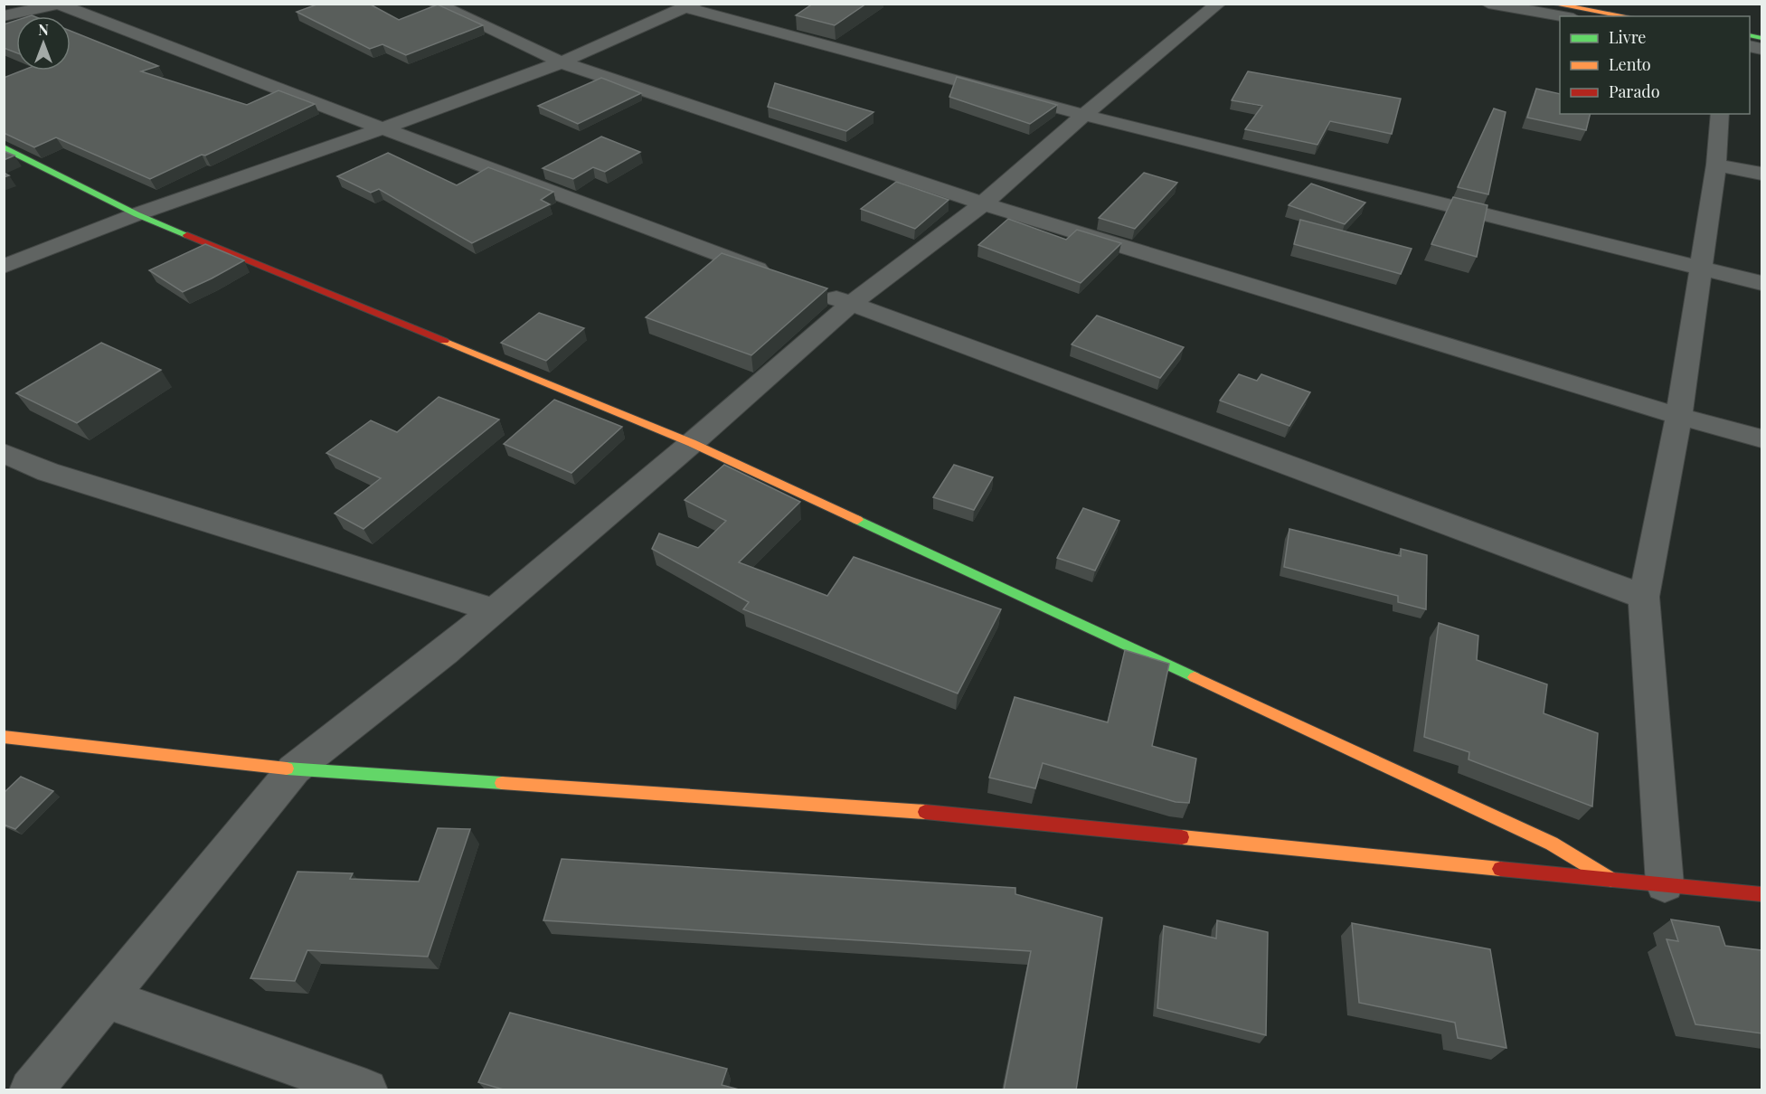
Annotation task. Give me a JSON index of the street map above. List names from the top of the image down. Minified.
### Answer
{"legend":["Livre","Lento","Parado"],"north":"top"}
